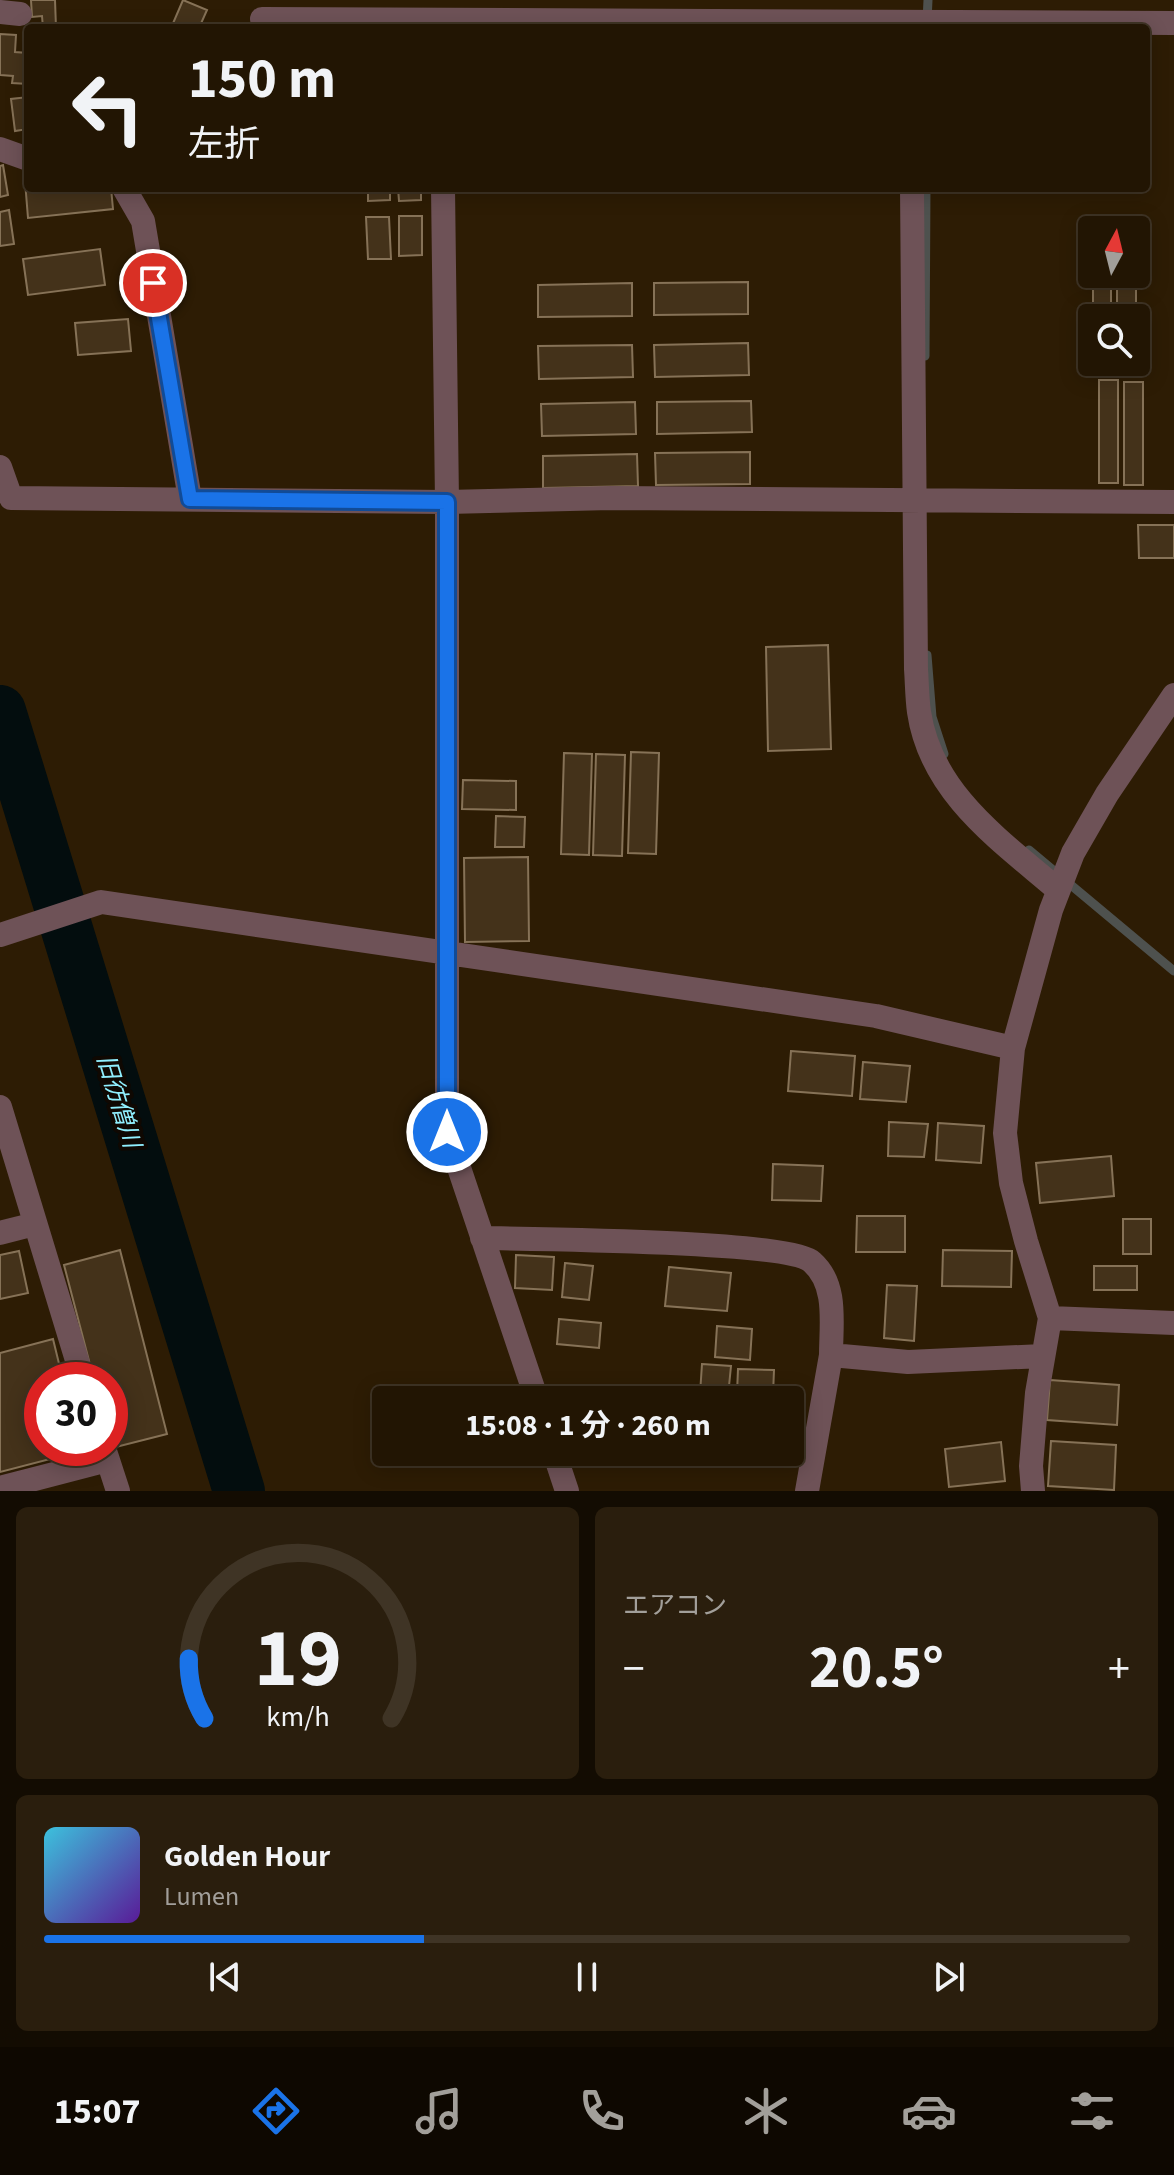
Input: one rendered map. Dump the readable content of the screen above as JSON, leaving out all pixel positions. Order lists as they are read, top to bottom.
{
  "water": ["旧彷僧川"],
  "north": "top",
  "page": {
    "turn": ["150 m", "左折"],
    "limit": "30",
    "trip": "15:08 · 1 分 · 260 m",
    "tile": "エアコン",
    "heat": ["−", "20.5°", "+"],
    "song": ["Golden Hour", "Lumen"],
    "tabs": "15:07",
    "gauge": ["19", "km/h"]
  }
}
